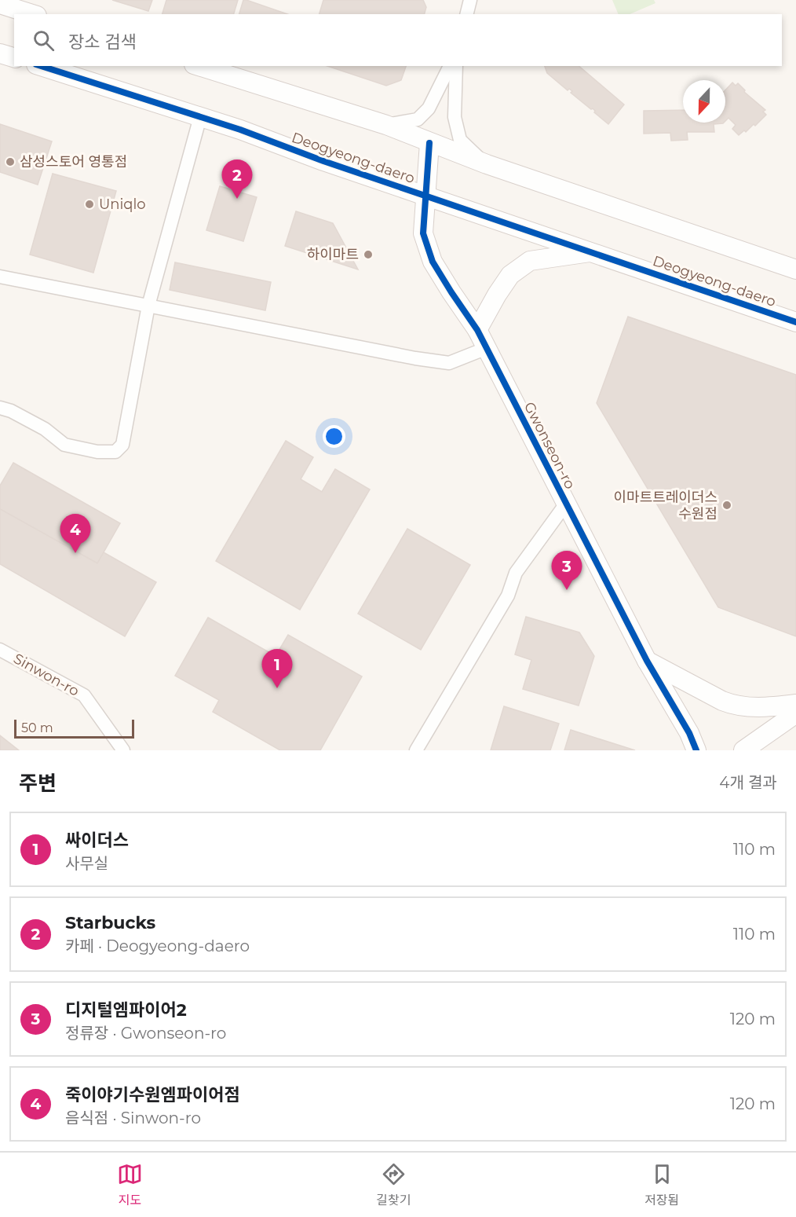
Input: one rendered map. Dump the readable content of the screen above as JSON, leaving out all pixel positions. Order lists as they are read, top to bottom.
{
  "streets": {
    "street": ["Deogyeong-daero", "Gwonseon-ro", "Sinwon-ro"]
  },
  "crossings": [
    ["Deogyeong-daero", "Gwonseon-ro"]
  ],
  "places": [
    "삼성스토어 영통점",
    "Uniqlo",
    "하이마트",
    "이마트트레이더스 수원점"
  ],
  "scale_bar": "50 m",
  "north": "bottom",
  "page": {
    "search": "장소 검색",
    "pins": [
      "2",
      "4",
      "3",
      "1"
    ],
    "scale": "50 m",
    "heading": ["주변", "4개 결과"],
    "list": [
      {
        "mark": "1",
        "name": "싸이더스",
        "note": "사무실",
        "value": "110 m"
      },
      {
        "mark": "2",
        "name": "Starbucks",
        "note": "카페 · Deogyeong-daero",
        "value": "110 m"
      },
      {
        "mark": "3",
        "name": "디지털엠파이어2",
        "note": "정류장 · Gwonseon-ro",
        "value": "120 m"
      },
      {
        "mark": "4",
        "name": "죽이야기수원엠파이어점",
        "note": "음식점 · Sinwon-ro",
        "value": "120 m"
      }
    ],
    "nav": ["지도", "길찾기", "저장됨"]
  }
}
